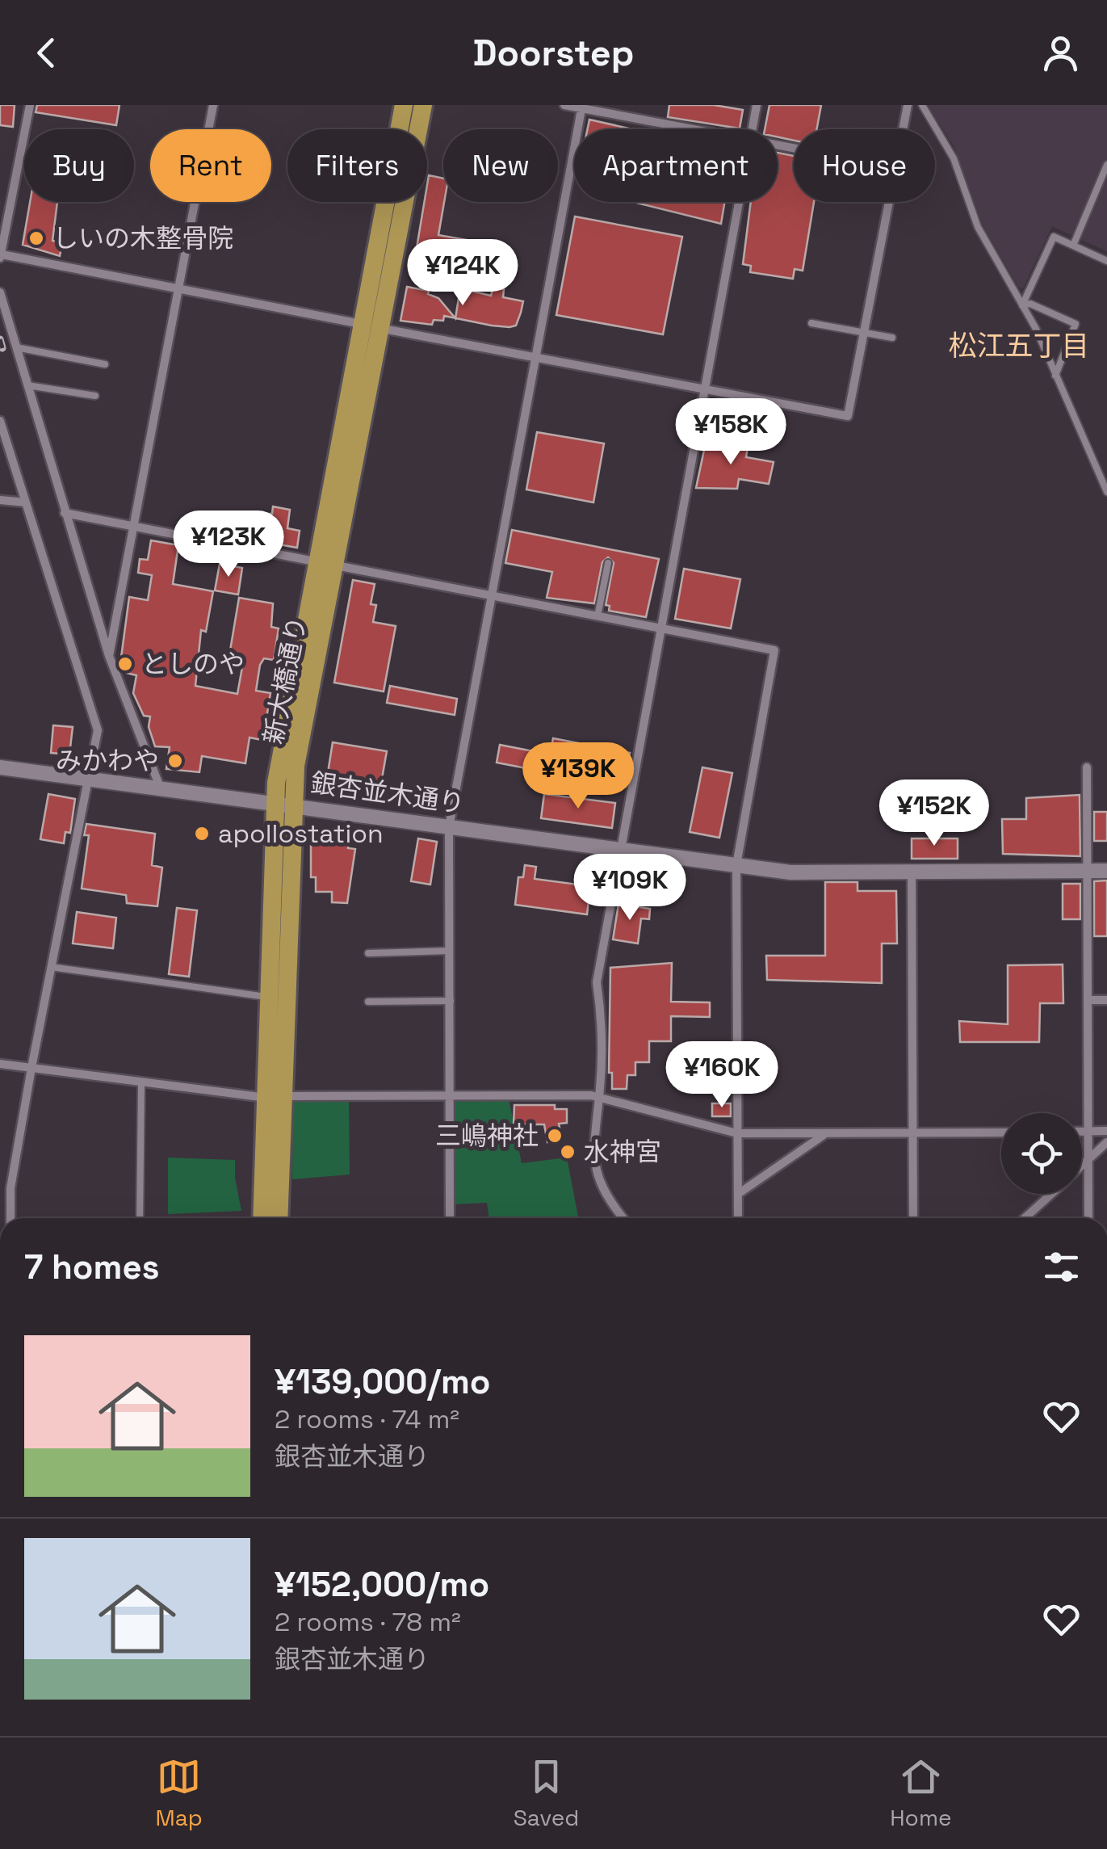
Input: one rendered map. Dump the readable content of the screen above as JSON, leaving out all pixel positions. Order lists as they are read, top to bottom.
{
  "streets": {
    "main road": ["新大橋通り"],
    "street": ["銀杏並木通り"]
  },
  "crossings": [
    ["新大橋通り", "銀杏並木通り"]
  ],
  "districts": ["松江五丁目"],
  "places": [
    "しいの木整骨院",
    "としのや",
    "みかわや",
    "apollostation",
    "三嶋神社",
    "水神宮"
  ],
  "page": {
    "header": "Doorstep",
    "chip": [
      "Buy",
      "Rent",
      "Filters",
      "New",
      "Apartment",
      "House"
    ],
    "price": [
      "¥124K",
      "¥158K",
      "¥123K",
      "¥139K",
      "¥152K",
      "¥109K",
      "¥160K"
    ],
    "heading": "7 homes",
    "list": [
      {
        "name": "¥139,000/mo",
        "note": "2 rooms · 74 m² · 銀杏並木通り"
      },
      {
        "name": "¥152,000/mo",
        "note": "2 rooms · 78 m² · 銀杏並木通り"
      }
    ],
    "tabs": ["Map", "Saved", "Home"]
  }
}
